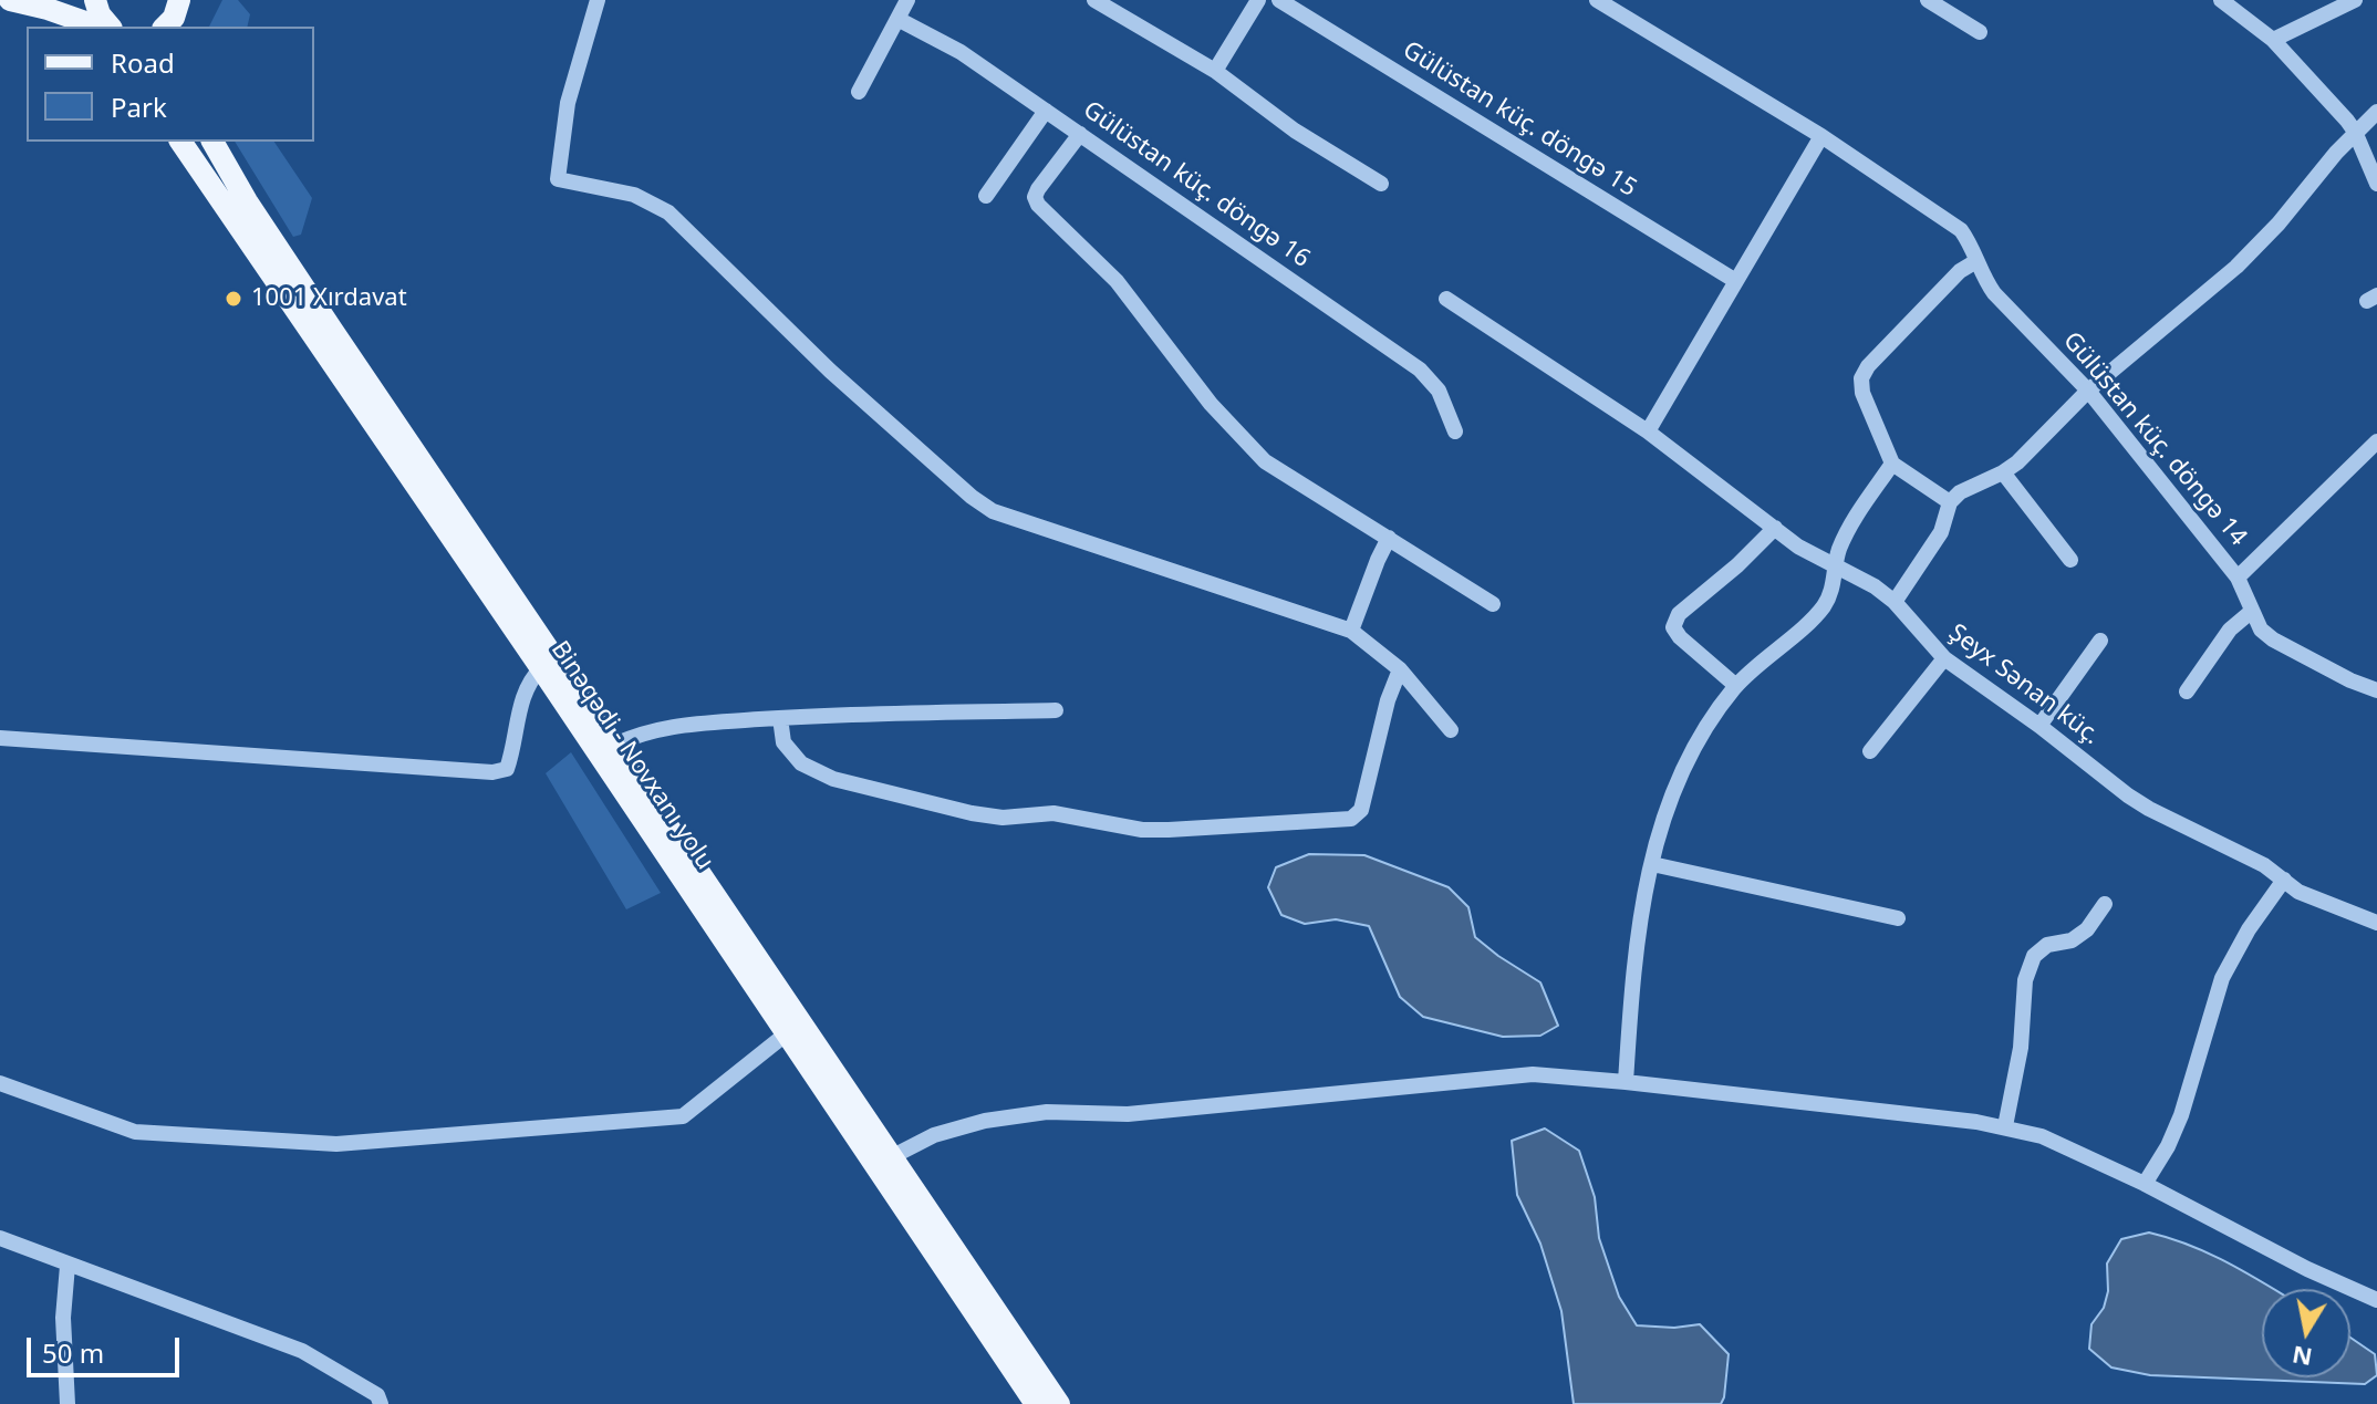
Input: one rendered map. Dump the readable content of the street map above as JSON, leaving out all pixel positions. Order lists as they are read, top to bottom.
{
  "streets": {
    "main road": ["Binəqədi - Novxanı yolu"],
    "street": [
      "Gülüstan küç. döngə 15",
      "Gülüstan küç. döngə 16",
      "Gülüstan küç. döngə 14",
      "Şeyx Sənan küç."
    ]
  },
  "places": ["1001 Xırdavat"],
  "legend": ["Road", "Park"],
  "scale_bar": "50 m",
  "north": "bottom"
}
